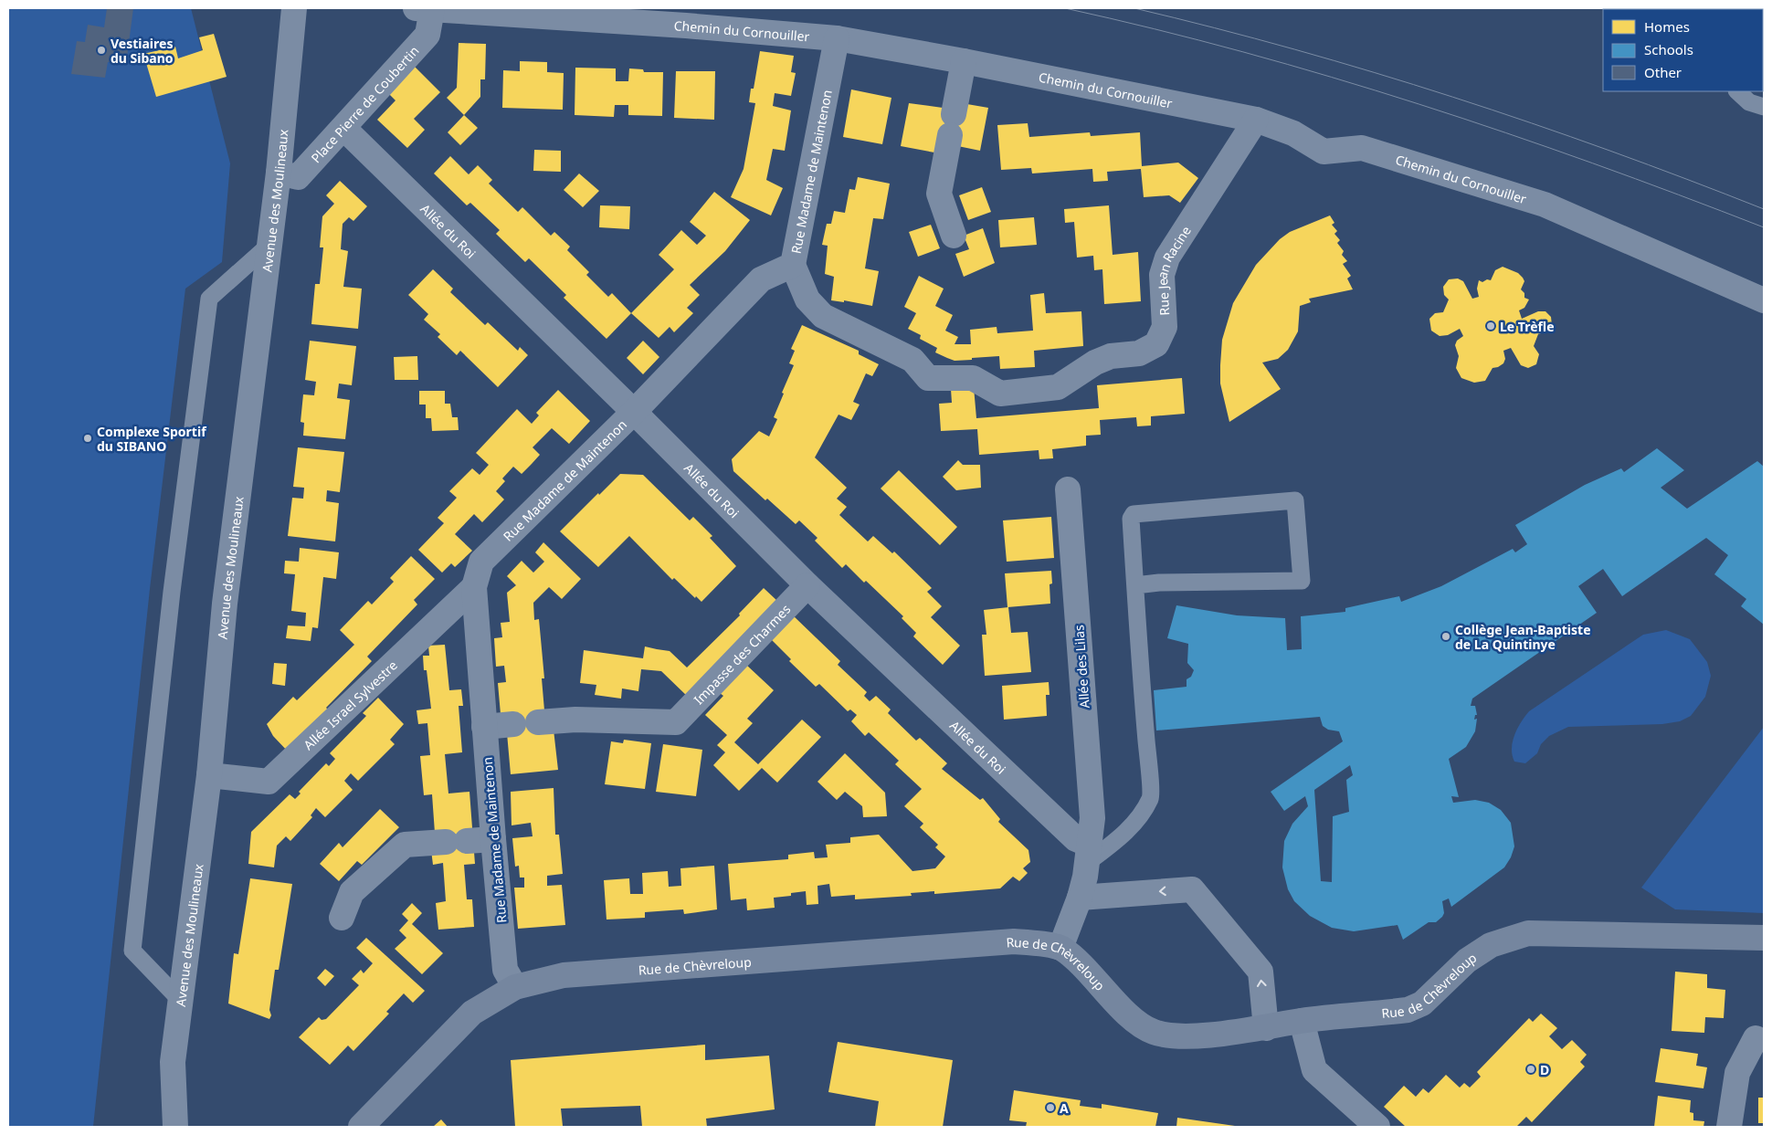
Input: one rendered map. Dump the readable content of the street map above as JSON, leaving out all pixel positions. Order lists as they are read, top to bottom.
{
  "streets": {
    "street": [
      "Chemin du Cornouiller",
      "Place Pierre de Coubertin",
      "Rue Madame de Maintenon",
      "Avenue des Moulineaux",
      "Allée du Roi",
      "Rue Jean Racine",
      "Impasse des Charmes",
      "Allée des Lilas",
      "Allée Israel Sylvestre",
      "Rue de Chèvreloup"
    ]
  },
  "crossings": [
    ["Chemin du Cornouiller", "Place Pierre de Coubertin"],
    ["Chemin du Cornouiller", "Rue Madame de Maintenon"],
    ["Chemin du Cornouiller", "Rue Jean Racine"],
    ["Place Pierre de Coubertin", "Avenue des Moulineaux"],
    ["Place Pierre de Coubertin", "Allée du Roi"],
    ["Rue Madame de Maintenon", "Allée du Roi"],
    ["Rue Madame de Maintenon", "Rue Jean Racine"],
    ["Rue Madame de Maintenon", "Impasse des Charmes"],
    ["Rue Madame de Maintenon", "Allée Israel Sylvestre"],
    ["Rue Madame de Maintenon", "Rue de Chèvreloup"],
    ["Avenue des Moulineaux", "Allée Israel Sylvestre"],
    ["Allée du Roi", "Impasse des Charmes"],
    ["Allée du Roi", "Allée des Lilas"],
    ["Allée des Lilas", "Rue de Chèvreloup"]
  ],
  "places": [
    "Vestiaires du Sibano",
    "Le Trèfle",
    "Complexe Sportif du SIBANO",
    "Collège Jean-Baptiste de La Quintinye",
    "D",
    "A"
  ],
  "legend": ["Homes", "Schools", "Other"]
}
